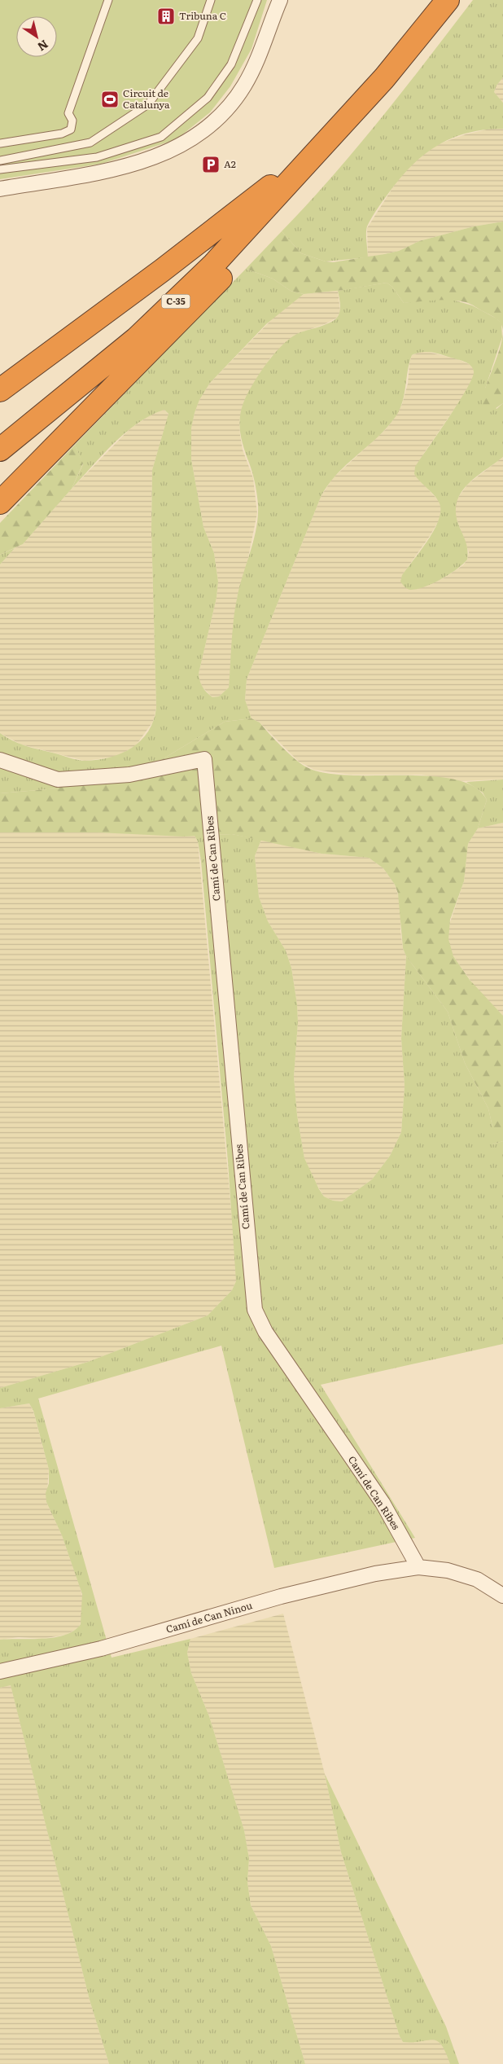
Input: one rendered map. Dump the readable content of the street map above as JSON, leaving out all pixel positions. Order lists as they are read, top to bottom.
{
  "streets": {
    "highway": ["C-35"],
    "street": ["Camí de Can Ribes", "Camí de Can Ninou"]
  },
  "crossings": [
    ["Camí de Can Ribes", "Camí de Can Ninou"]
  ],
  "places": {
    "building": ["Tribuna C"],
    "sports": ["Circuit de Catalunya"],
    "parking": ["A2"]
  },
  "north": "bottom right"
}
